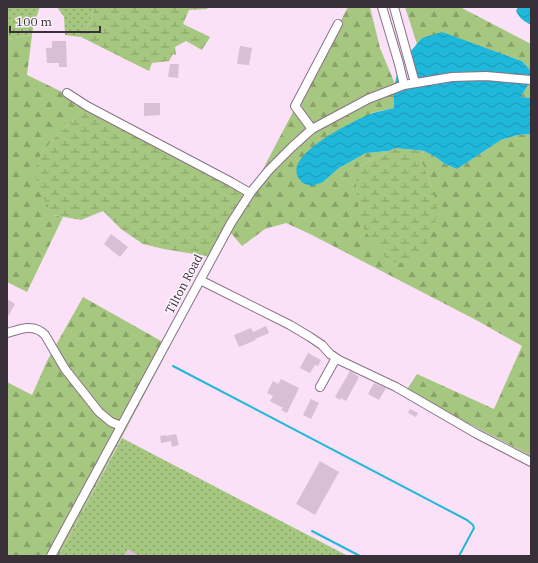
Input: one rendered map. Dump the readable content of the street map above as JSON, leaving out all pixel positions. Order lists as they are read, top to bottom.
{
  "streets": {
    "street": ["Tilton Road"]
  },
  "scale_bar": "100 m"
}
